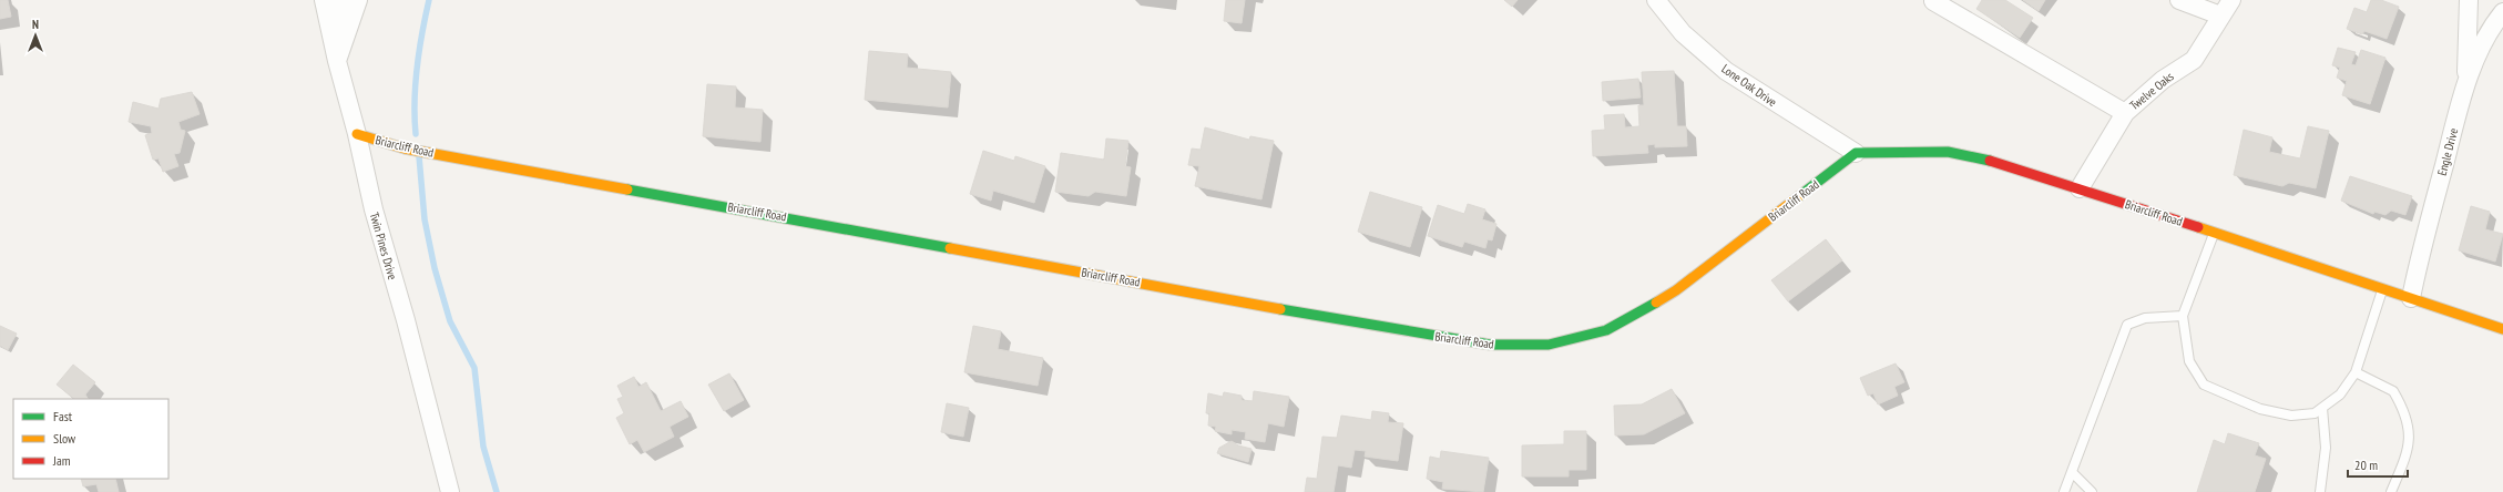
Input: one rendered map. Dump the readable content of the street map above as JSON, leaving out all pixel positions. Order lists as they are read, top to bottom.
{
  "streets": {
    "street": [
      "Lone Oak Drive",
      "Twelve Oaks",
      "Briarcliff Road",
      "Engle Drive",
      "Twin Pines Drive"
    ]
  },
  "crossings": [
    ["Lone Oak Drive", "Briarcliff Road"],
    ["Twelve Oaks", "Briarcliff Road"],
    ["Briarcliff Road", "Engle Drive"],
    ["Briarcliff Road", "Twin Pines Drive"]
  ],
  "legend": ["Fast", "Slow", "Jam"],
  "scale_bar": "20 m",
  "north": "top"
}
